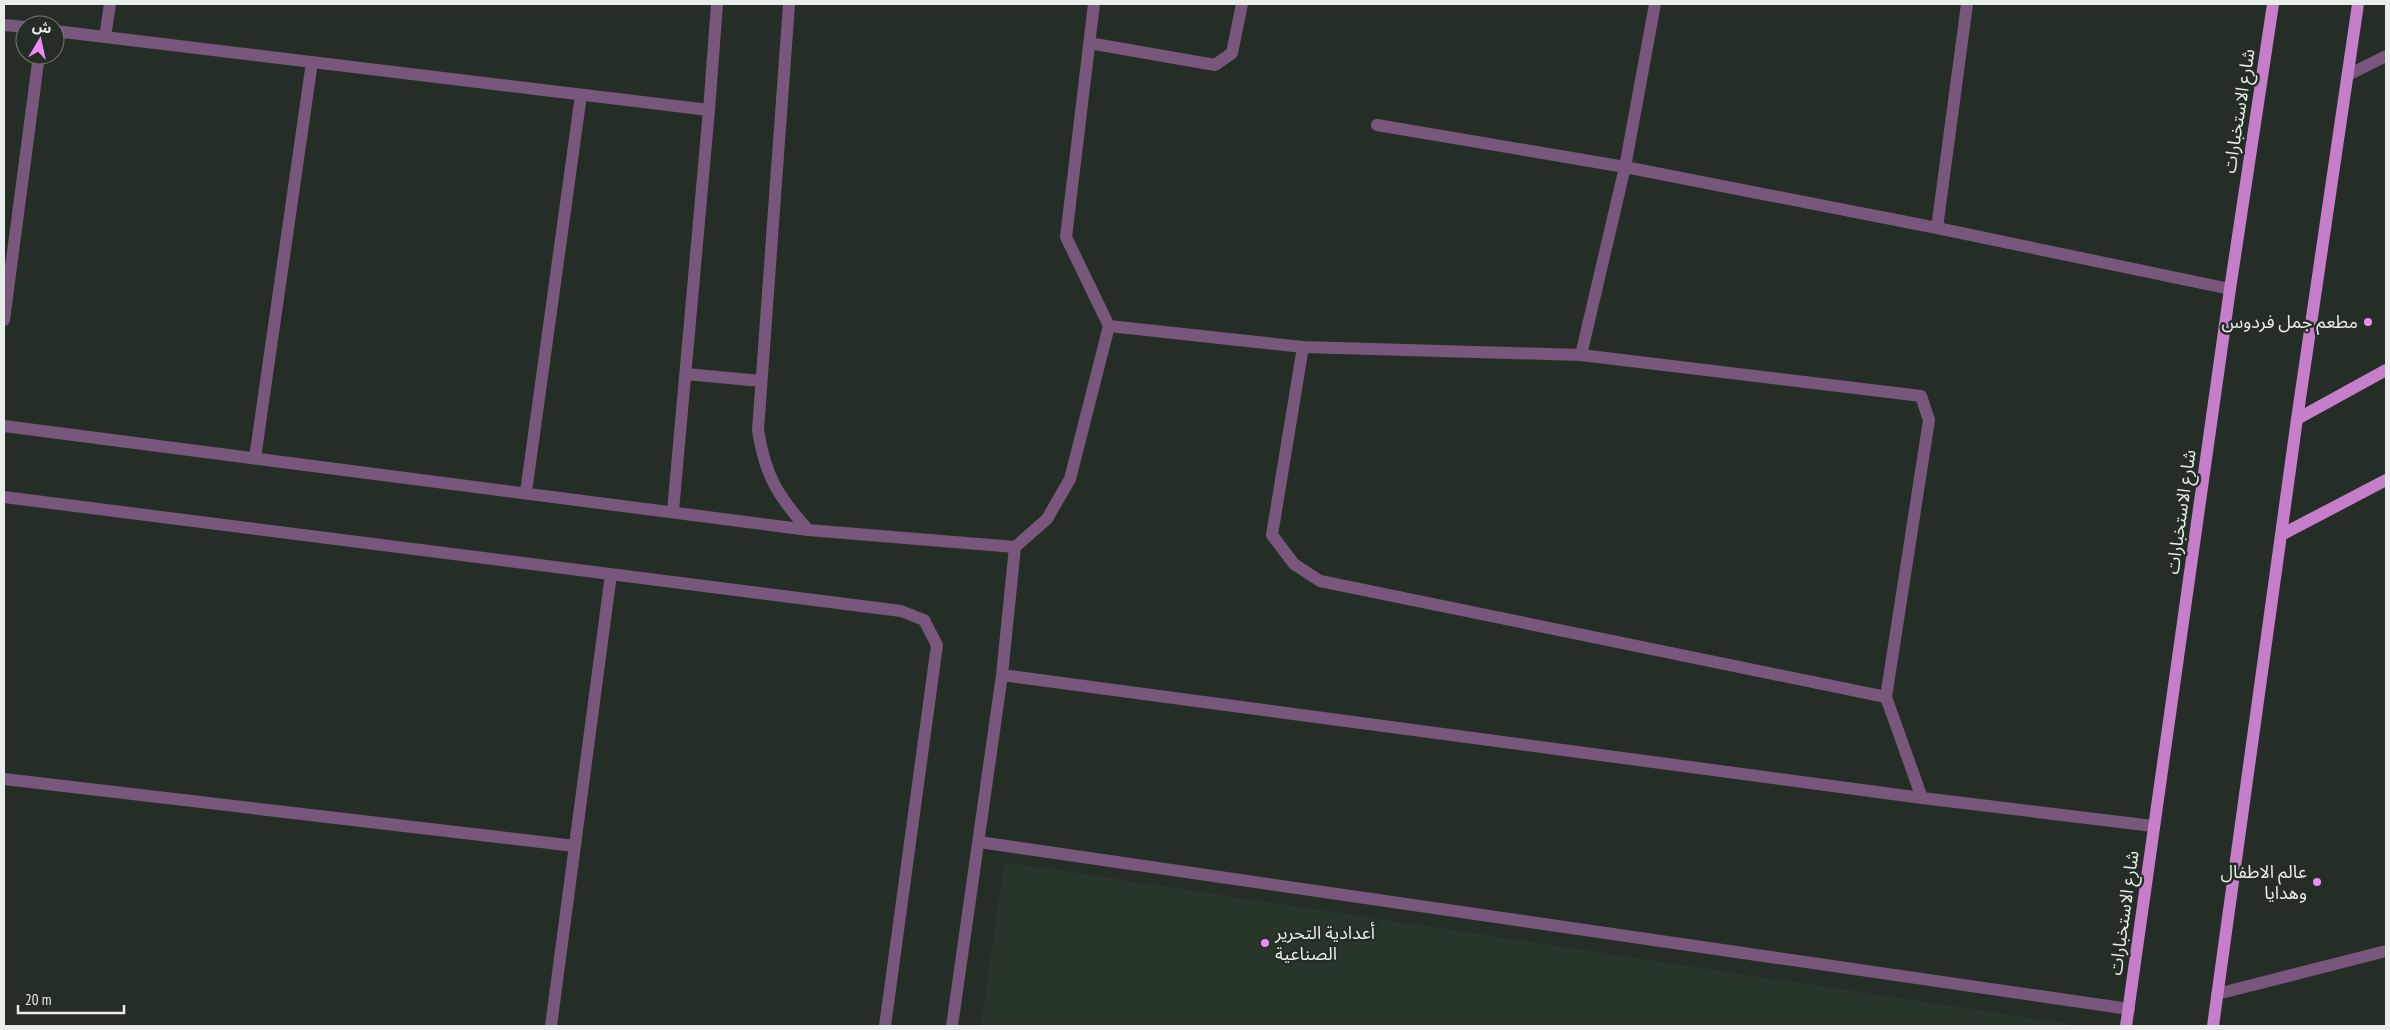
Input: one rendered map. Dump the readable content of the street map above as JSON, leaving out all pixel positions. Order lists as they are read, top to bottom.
{
  "streets": {
    "main road": ["شارع الاستخبارات"]
  },
  "places": ["مطعم جمل فردوس", "عالم الاطفال وهدايا", "أعدادية التحرير الصناعية"],
  "scale_bar": "20 m",
  "north": "top"
}
